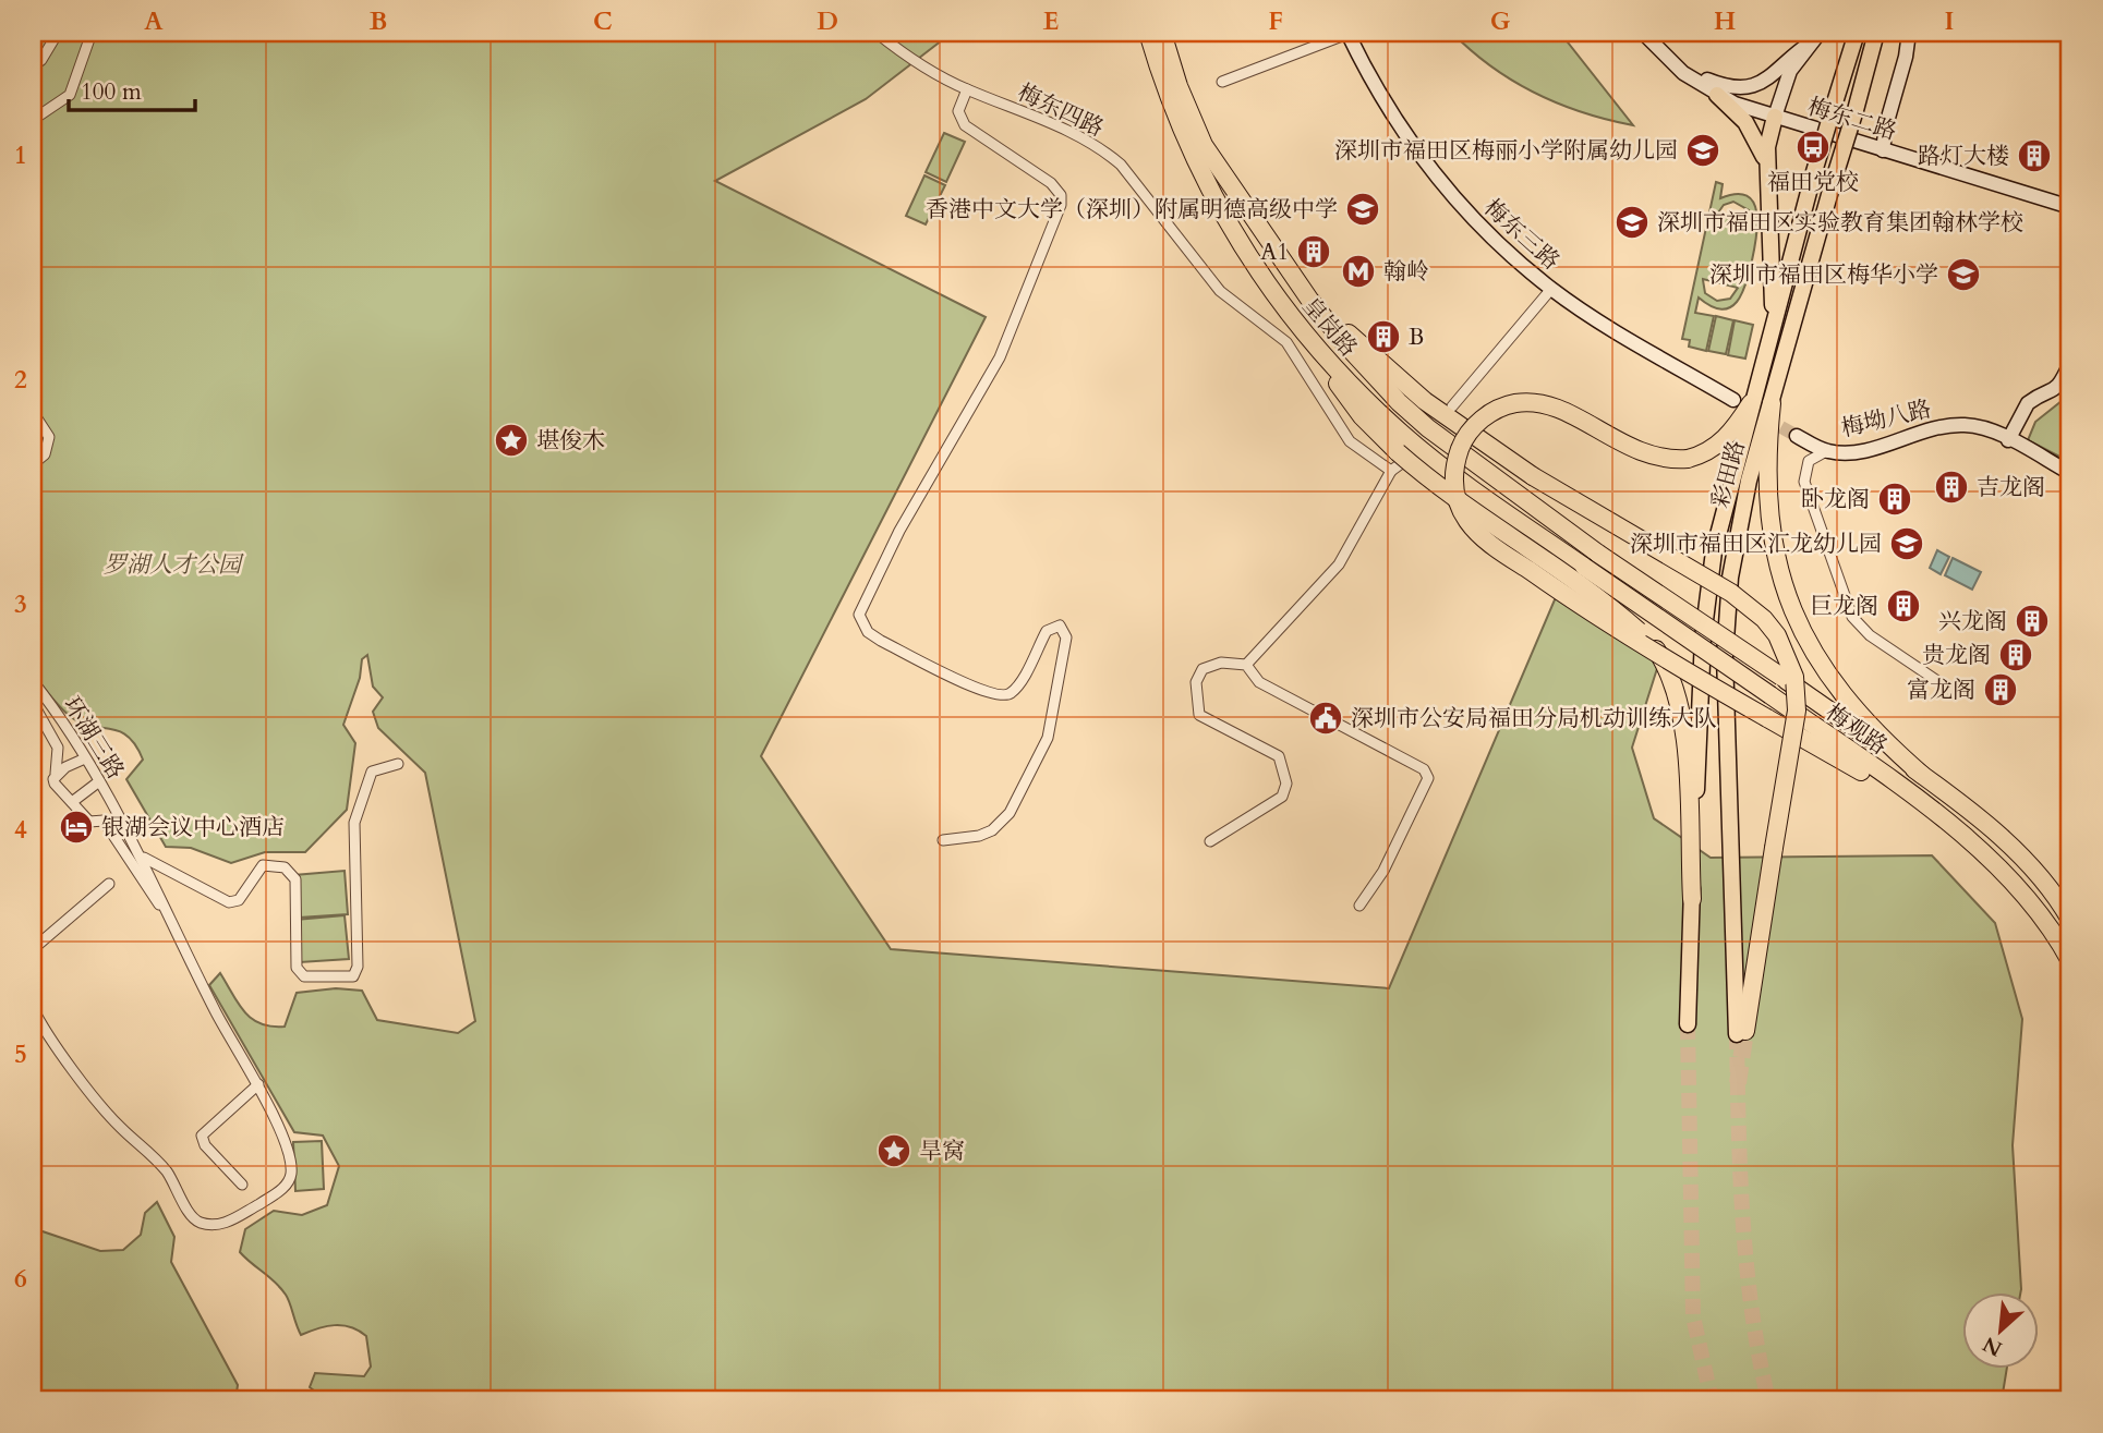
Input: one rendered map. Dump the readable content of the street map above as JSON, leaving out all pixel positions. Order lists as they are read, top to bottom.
{
  "streets": {
    "highway": ["皇岗路", "梅观路"],
    "main road": ["彩田路"],
    "street": [
      "梅东四路",
      "梅东二路",
      "梅东三路",
      "梅坳八路",
      "环湖三路"
    ]
  },
  "crossings": [
    ["梅东三路", "彩田路"],
    ["皇岗路", "梅观路"]
  ],
  "parks": ["罗湖人才公园"],
  "places": {
    "bus stop": ["福田党校"],
    "school or university": [
      "深圳市福田区梅丽小学附属幼儿园",
      "香港中文大学（深圳）附属明德高级中学",
      "深圳市福田区实验教育集团翰林学校",
      "深圳市福田区梅华小学",
      "深圳市福田区汇龙幼儿园"
    ],
    "building": [
      "路灯大楼",
      "A1",
      "B",
      "吉龙阁",
      "卧龙阁",
      "巨龙阁",
      "兴龙阁",
      "贵龙阁",
      "富龙阁"
    ],
    "metro station": ["翰岭"],
    "place": ["堪俊木", "旱窝"],
    "public building": ["深圳市公安局福田分局机动训练大队"],
    "hotel": ["银湖会议中心酒店"]
  },
  "scale_bar": "100 m",
  "north": "bottom left",
  "grid": {
    "columns": [
      "A",
      "B",
      "C",
      "D",
      "E",
      "F",
      "G",
      "H",
      "I"
    ],
    "rows": [
      "1",
      "2",
      "3",
      "4",
      "5",
      "6"
    ]
  }
}
